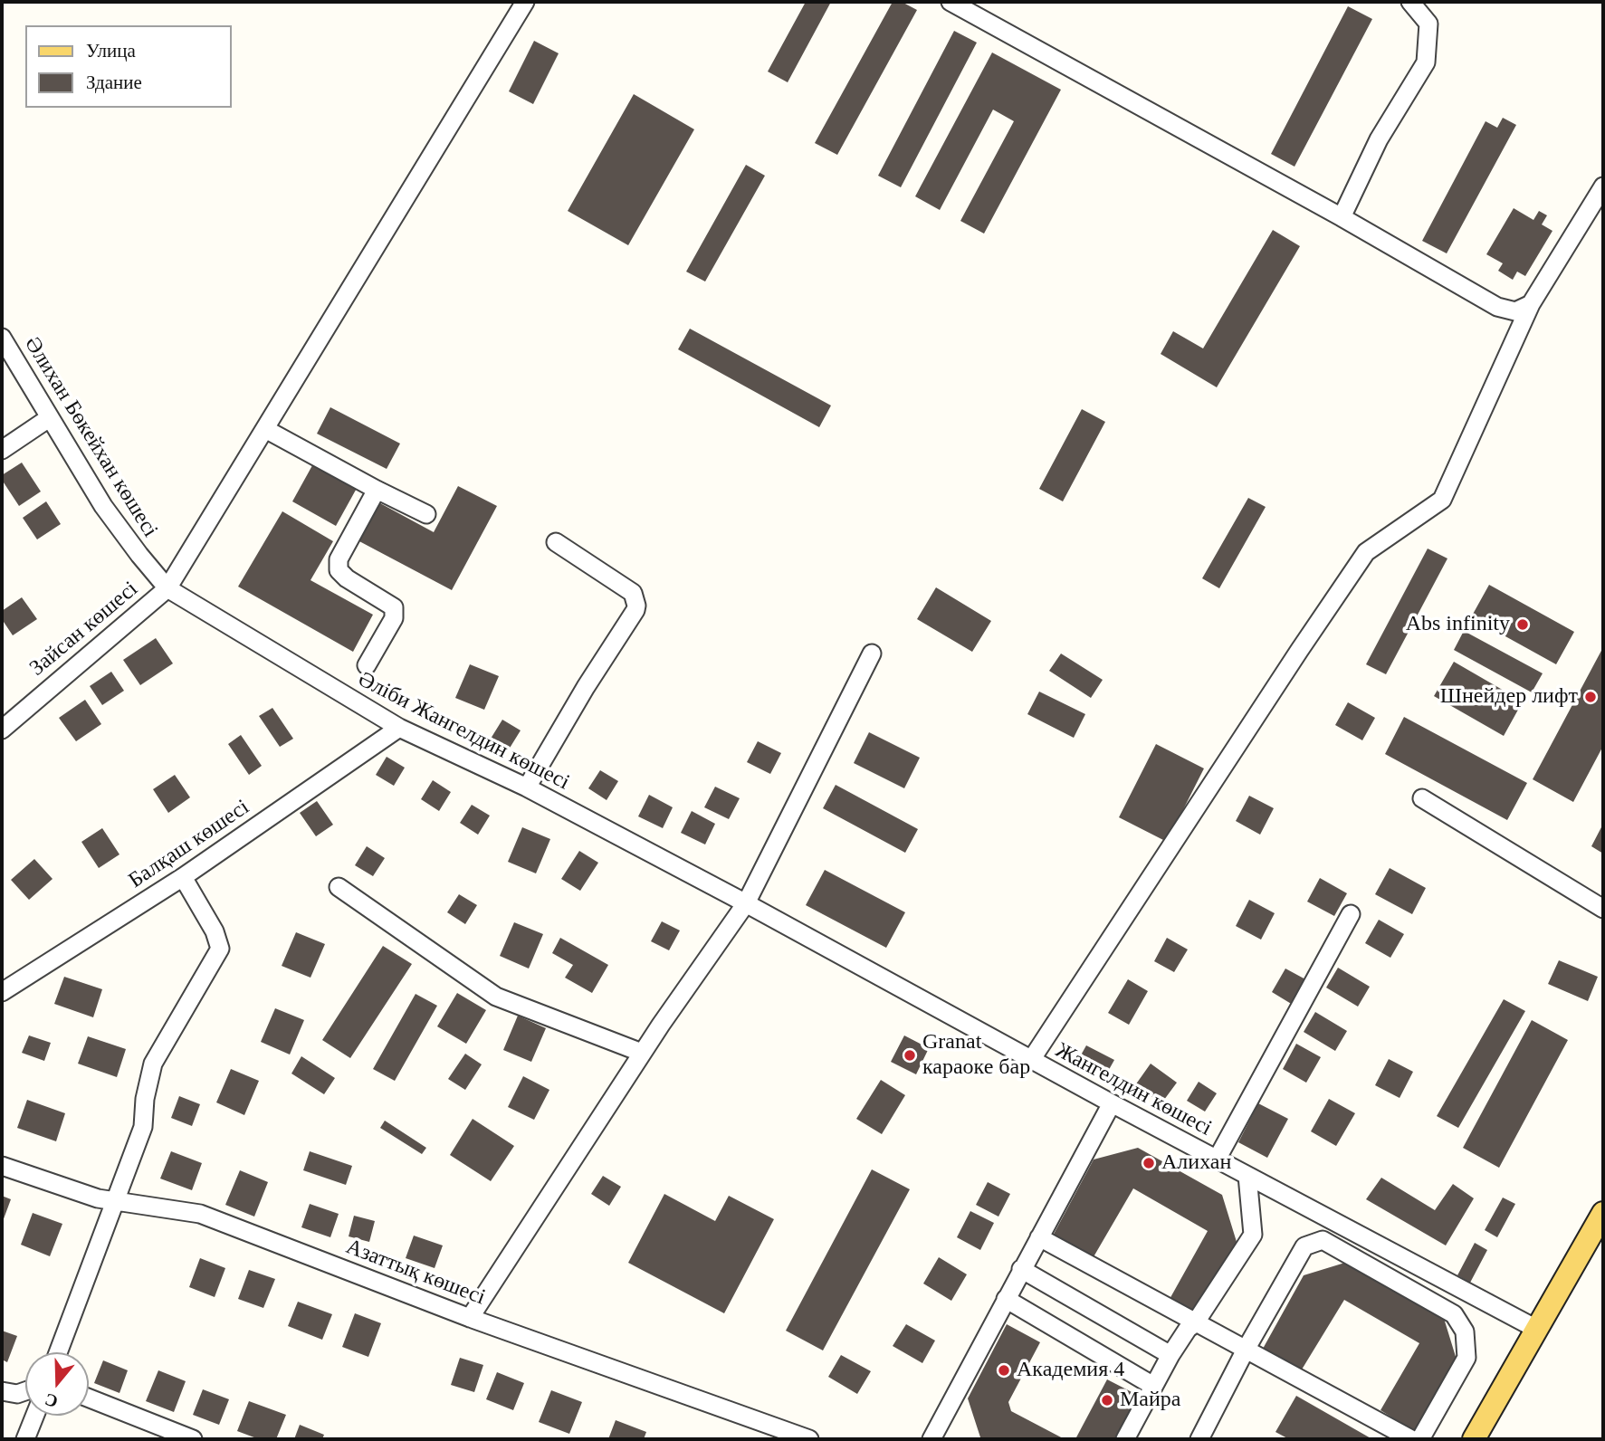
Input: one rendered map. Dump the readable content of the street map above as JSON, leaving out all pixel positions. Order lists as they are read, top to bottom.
{
  "streets": {
    "street": [
      "Әлихан Бөкейхан көшесі",
      "Зайсан көшесі",
      "Әліби Жангелдин көшесі",
      "Балқаш көшесі",
      "Жангелдин көшесі",
      "Азаттық көшесі"
    ]
  },
  "crossings": [
    ["Әлихан Бөкейхан көшесі", "Зайсан көшесі"],
    ["Әлихан Бөкейхан көшесі", "Әліби Жангелдин көшесі"],
    ["Зайсан көшесі", "Әліби Жангелдин көшесі"],
    ["Әліби Жангелдин көшесі", "Балқаш көшесі"],
    ["Әліби Жангелдин көшесі", "Жангелдин көшесі"]
  ],
  "places": [
    "Abs infinity",
    "Шнейдер лифт",
    "Granat караоке бар",
    "Алихан",
    "Академия 4",
    "Майра"
  ],
  "legend": ["Улица", "Здание"],
  "north": "bottom"
}
